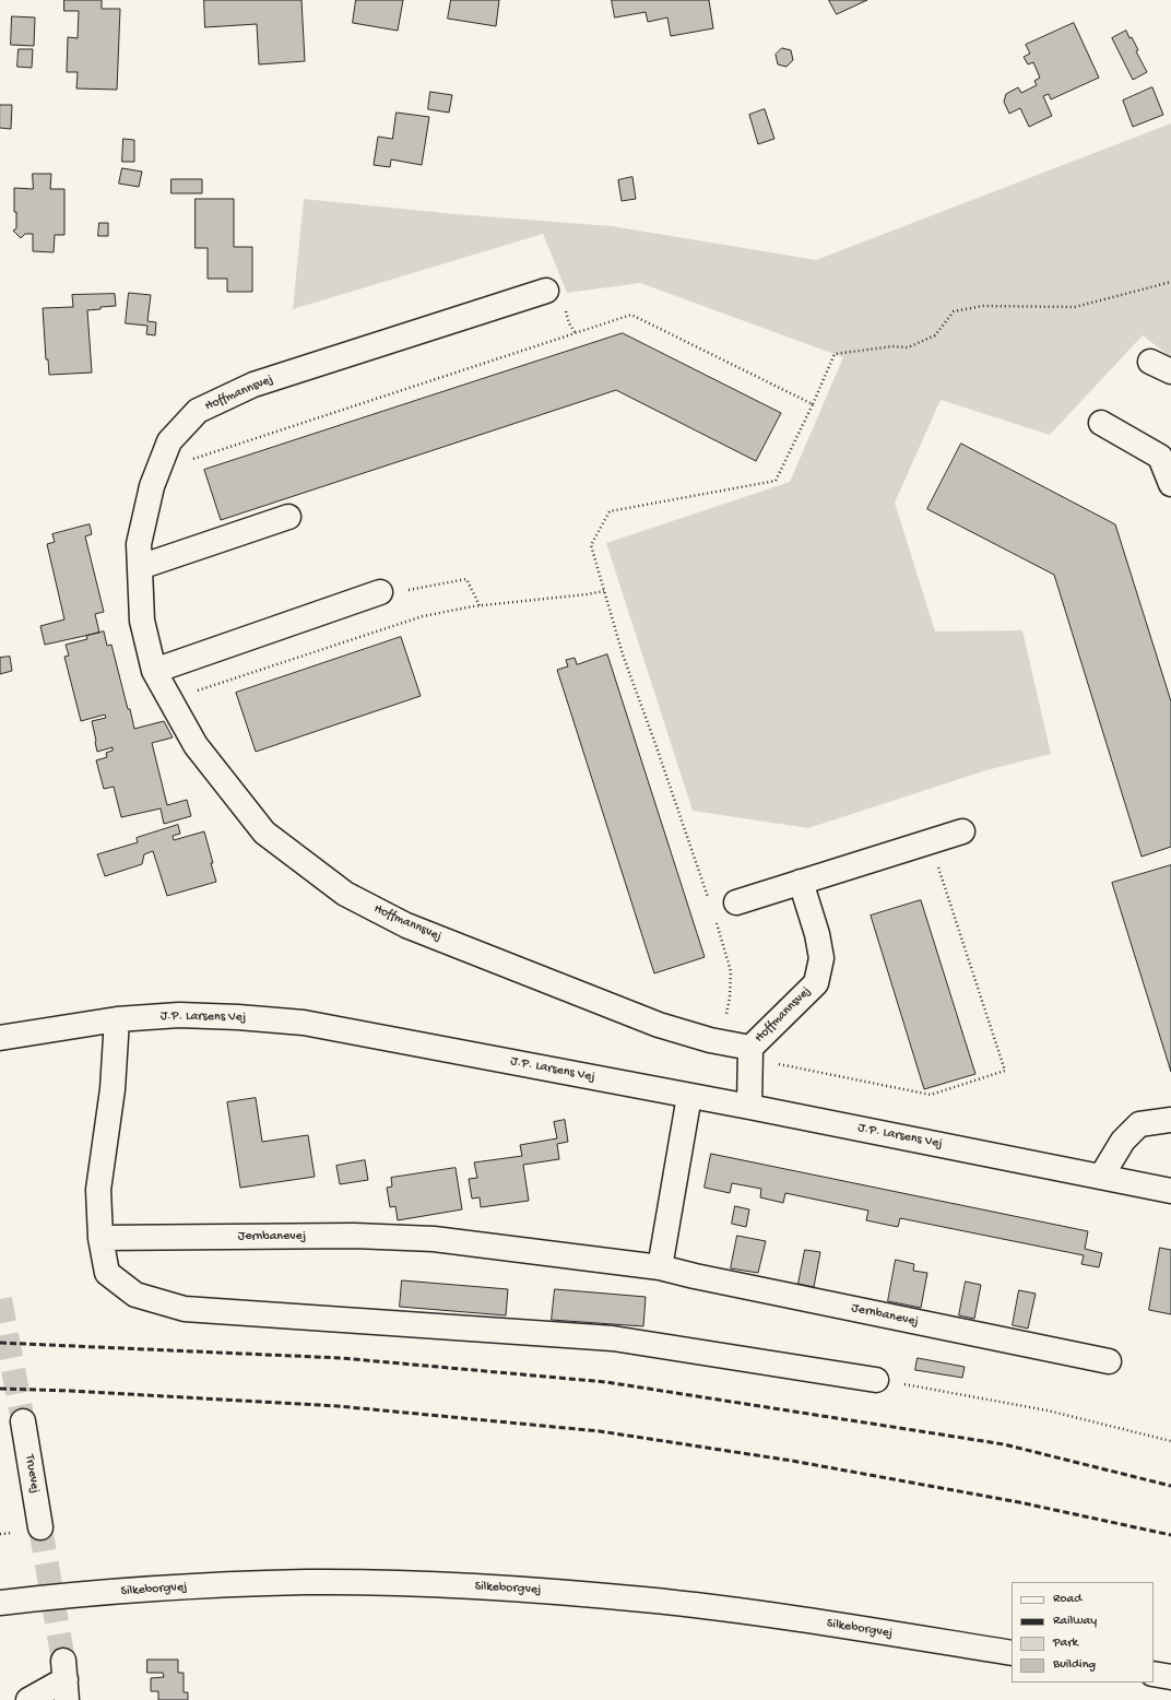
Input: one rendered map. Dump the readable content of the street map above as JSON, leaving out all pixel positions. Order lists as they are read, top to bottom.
{
  "streets": {
    "street": [
      "Hoffmannsvej",
      "J.P. Larsens Vej",
      "Jernbanevej",
      "Truevej",
      "Silkeborgvej"
    ]
  },
  "crossings": [
    ["Hoffmannsvej", "J.P. Larsens Vej"]
  ],
  "legend": [
    "Road",
    "Railway",
    "Park",
    "Building"
  ]
}
